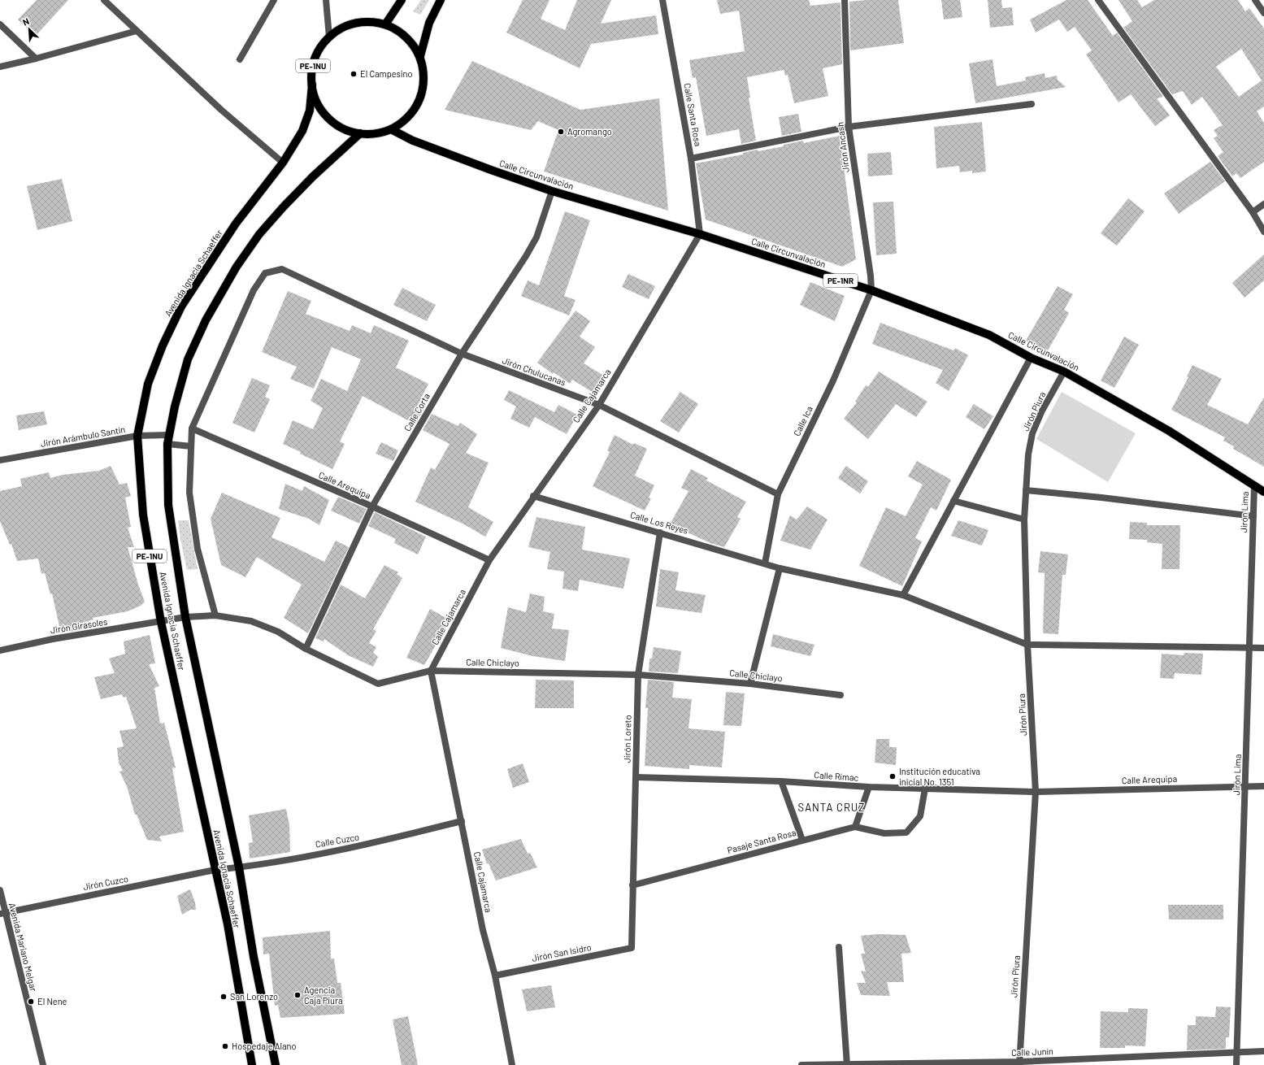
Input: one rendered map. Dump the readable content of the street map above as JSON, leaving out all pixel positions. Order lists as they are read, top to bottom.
{
  "streets": {
    "main road": [
      "PE-1NU",
      "Calle Circunvalación",
      "Avenida Ignacia Schaeffer",
      "PE-1NR"
    ],
    "street": [
      "Calle Santa Rosa",
      "Jirón Ancash",
      "Jirón Chulucanas",
      "Calle Cajamarca",
      "Jirón Piura",
      "Calle Corta",
      "Calle Ica",
      "Jirón Arámbulo Santín",
      "Calle Arequipa",
      "Jirón Lima",
      "Calle Los Reyes",
      "Jirón Girasoles",
      "Calle Chiclayo",
      "Jirón Loreto",
      "Calle Rímac",
      "Calle Cuzco",
      "Pasaje Santa Rosa",
      "Jirón Cuzco",
      "Avenida Mariano Melgar",
      "Jirón San Isidro",
      "Calle Junín"
    ]
  },
  "crossings": [
    ["PE-1NU", "Calle Circunvalación"],
    ["PE-1NU", "Avenida Ignacia Schaeffer"],
    ["Calle Santa Rosa", "Calle Circunvalación"],
    ["Calle Santa Rosa", "Calle Cajamarca"],
    ["Jirón Ancash", "Calle Circunvalación"],
    ["Jirón Ancash", "Calle Ica"],
    ["Calle Circunvalación", "Avenida Ignacia Schaeffer"],
    ["Calle Circunvalación", "Calle Cajamarca"],
    ["Calle Circunvalación", "Jirón Piura"],
    ["Calle Circunvalación", "Calle Corta"],
    ["Calle Circunvalación", "Calle Ica"],
    ["Calle Circunvalación", "Jirón Lima"],
    ["Avenida Ignacia Schaeffer", "Jirón Arámbulo Santín"],
    ["Avenida Ignacia Schaeffer", "Jirón Girasoles"],
    ["Avenida Ignacia Schaeffer", "Calle Chiclayo"],
    ["Avenida Ignacia Schaeffer", "Calle Cuzco"],
    ["Avenida Ignacia Schaeffer", "Jirón Cuzco"],
    ["Jirón Chulucanas", "Calle Cajamarca"],
    ["Jirón Chulucanas", "Calle Corta"],
    ["Jirón Chulucanas", "Calle Ica"],
    ["Jirón Chulucanas", "Calle Arequipa"],
    ["Calle Cajamarca", "Calle Arequipa"],
    ["Calle Cajamarca", "Calle Los Reyes"],
    ["Calle Cajamarca", "Calle Chiclayo"],
    ["Calle Cajamarca", "Calle Cuzco"],
    ["Calle Cajamarca", "Jirón San Isidro"],
    ["Jirón Piura", "Calle Arequipa"],
    ["Jirón Piura", "Calle Los Reyes"],
    ["Jirón Piura", "Calle Rímac"],
    ["Jirón Piura", "Calle Junín"],
    ["Calle Corta", "Calle Arequipa"],
    ["Calle Corta", "Calle Chiclayo"],
    ["Calle Ica", "Calle Los Reyes"],
    ["Calle Arequipa", "Jirón Lima"],
    ["Calle Arequipa", "Calle Rímac"],
    ["Jirón Lima", "Calle Junín"],
    ["Calle Los Reyes", "Jirón Loreto"],
    ["Jirón Girasoles", "Calle Chiclayo"],
    ["Calle Chiclayo", "Jirón Loreto"],
    ["Jirón Loreto", "Calle Rímac"],
    ["Jirón Loreto", "Pasaje Santa Rosa"],
    ["Jirón Loreto", "Jirón San Isidro"],
    ["Calle Cuzco", "Jirón Cuzco"],
    ["Jirón Cuzco", "Avenida Mariano Melgar"]
  ],
  "districts": ["SANTA CRUZ"],
  "places": [
    "El Campesino",
    "Agromango",
    "Institución educativa inicial No. 1351",
    "Agencia Caja Piura",
    "San Lorenzo",
    "El Nene",
    "Hospedaje Alano"
  ],
  "north": "top left"
}
